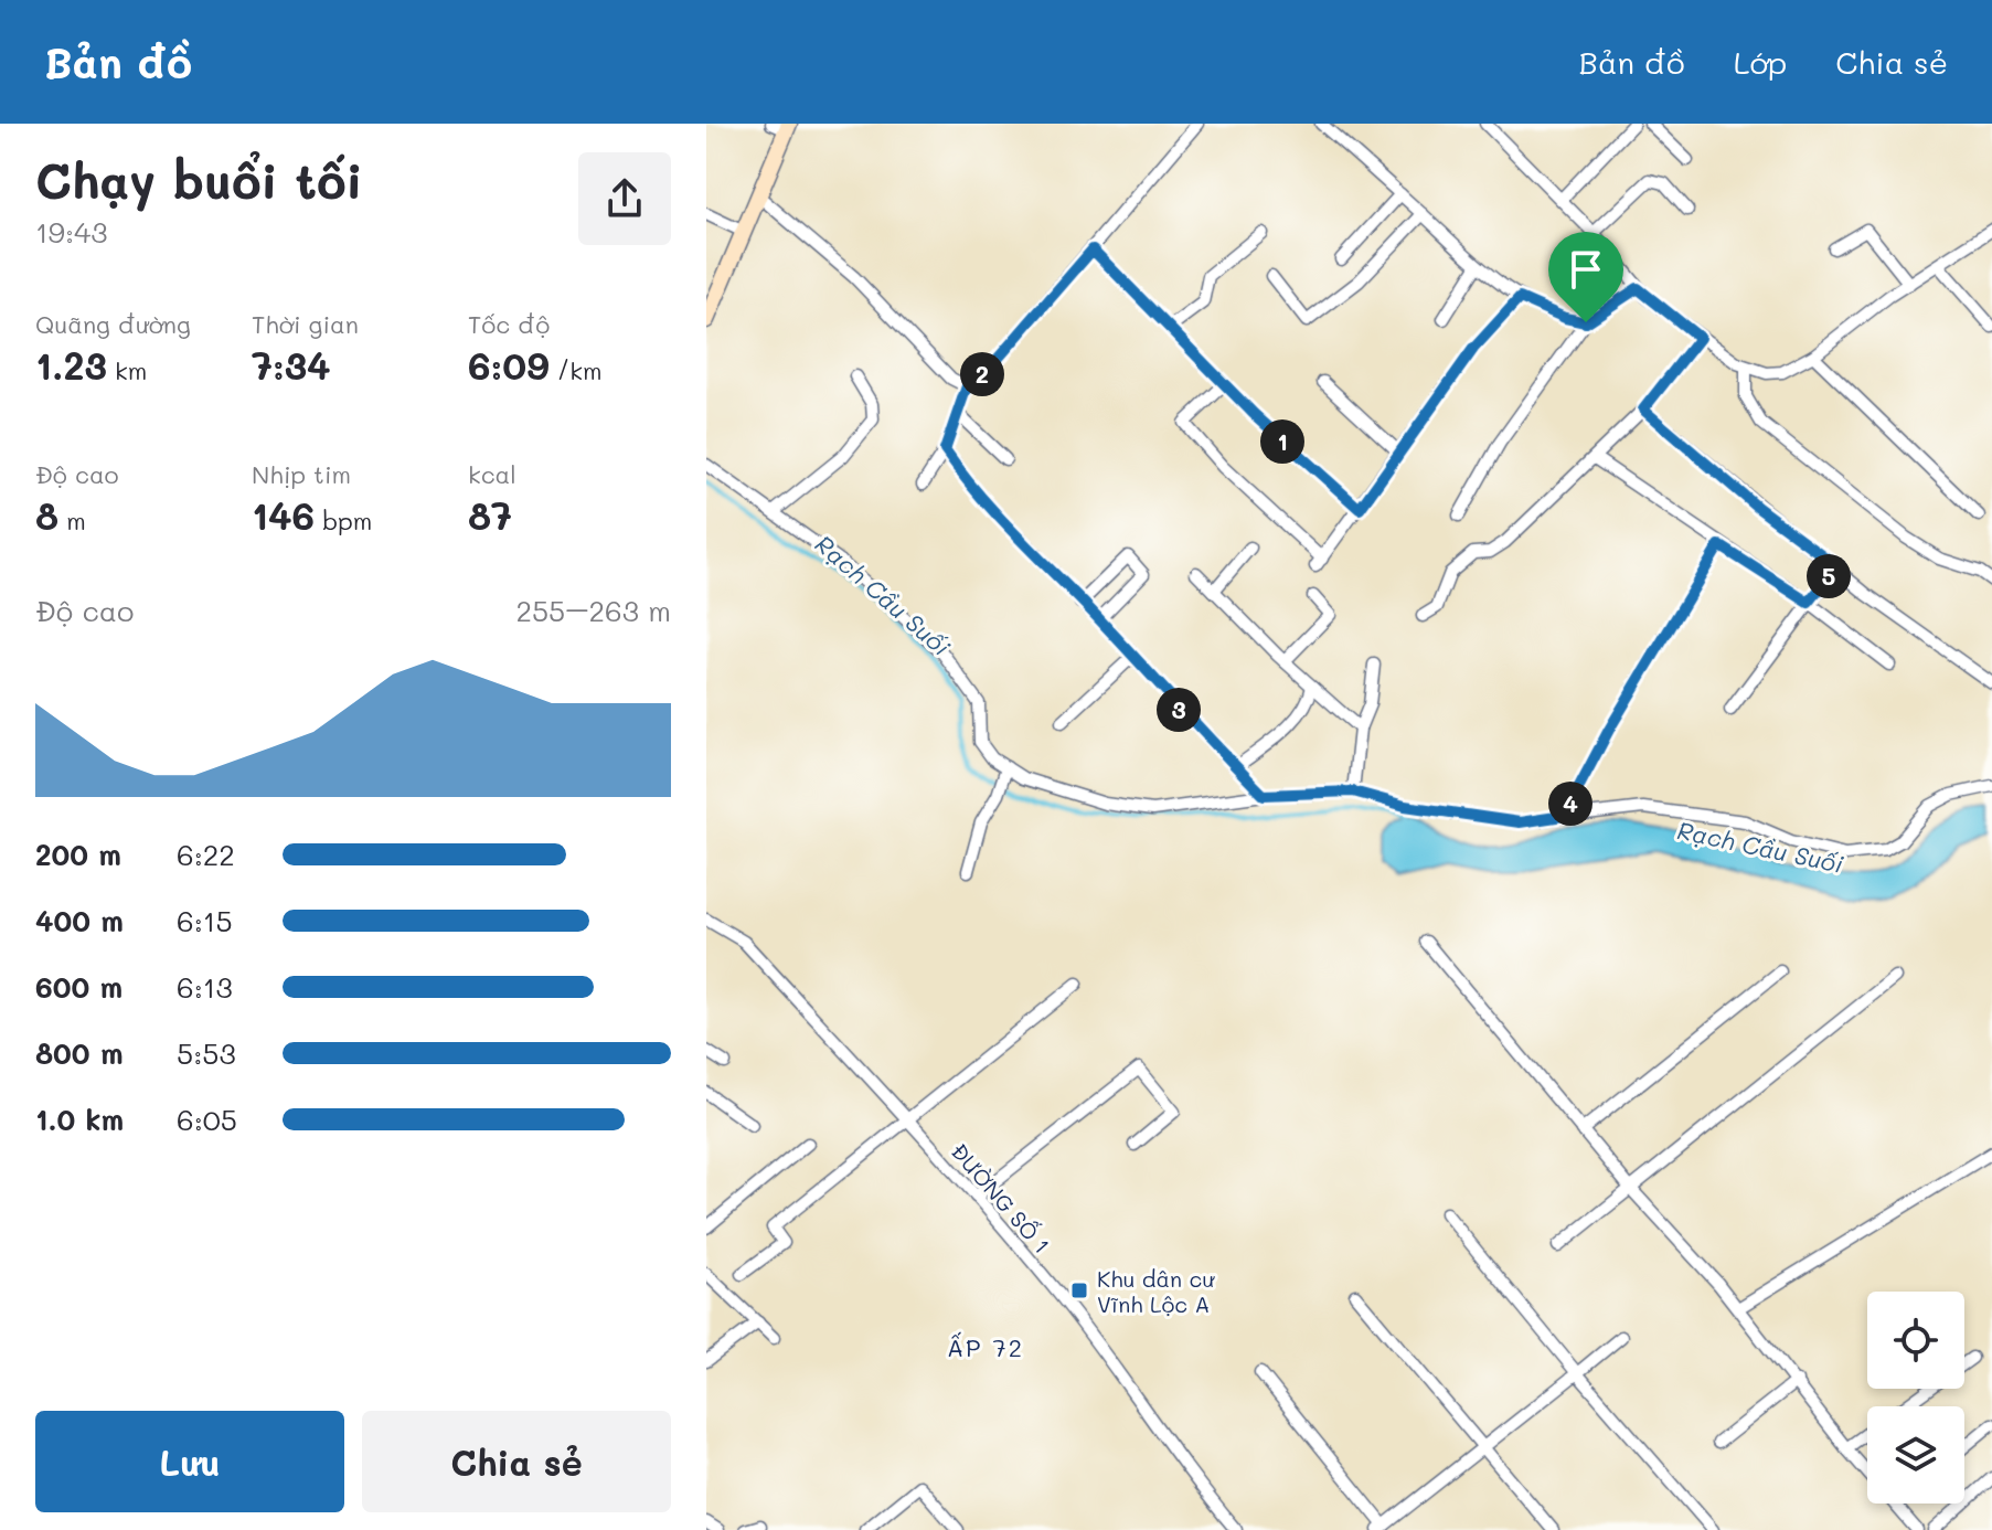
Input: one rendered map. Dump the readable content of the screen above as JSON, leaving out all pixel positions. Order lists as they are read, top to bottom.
{
  "streets": {
    "street": ["ĐƯỜNG SỐ 1"]
  },
  "districts": ["ẤP 72"],
  "water": ["Rạch Cầu Suối"],
  "places": {
    "transit": ["Khu dân cư Vĩnh Lộc A"]
  },
  "page": {
    "header": "Bản đồ",
    "nav": ["Bản đồ", "Lớp", "Chia sẻ"],
    "heading": ["Chạy buổi tối", "19:43"],
    "stats": [
      ["Quãng đường", "1.23 km"],
      ["Thời gian", "7:34"],
      ["Tốc độ", "6:09 /km"],
      ["Độ cao", "8 m"],
      ["Nhịp tim", "146 bpm"],
      ["kcal", "87"]
    ],
    "pins": [
      "2",
      "1",
      "5",
      "3",
      "4"
    ],
    "chart": ["Độ cao", "255–263 m"],
    "list": [
      {
        "name": "200 m",
        "note": "6:22"
      },
      {
        "name": "400 m",
        "note": "6:15"
      },
      {
        "name": "600 m",
        "note": "6:13"
      },
      {
        "name": "800 m",
        "note": "5:53"
      },
      {
        "name": "1.0 km",
        "note": "6:05"
      }
    ],
    "buttons": ["Lưu", "Chia sẻ"]
  }
}
